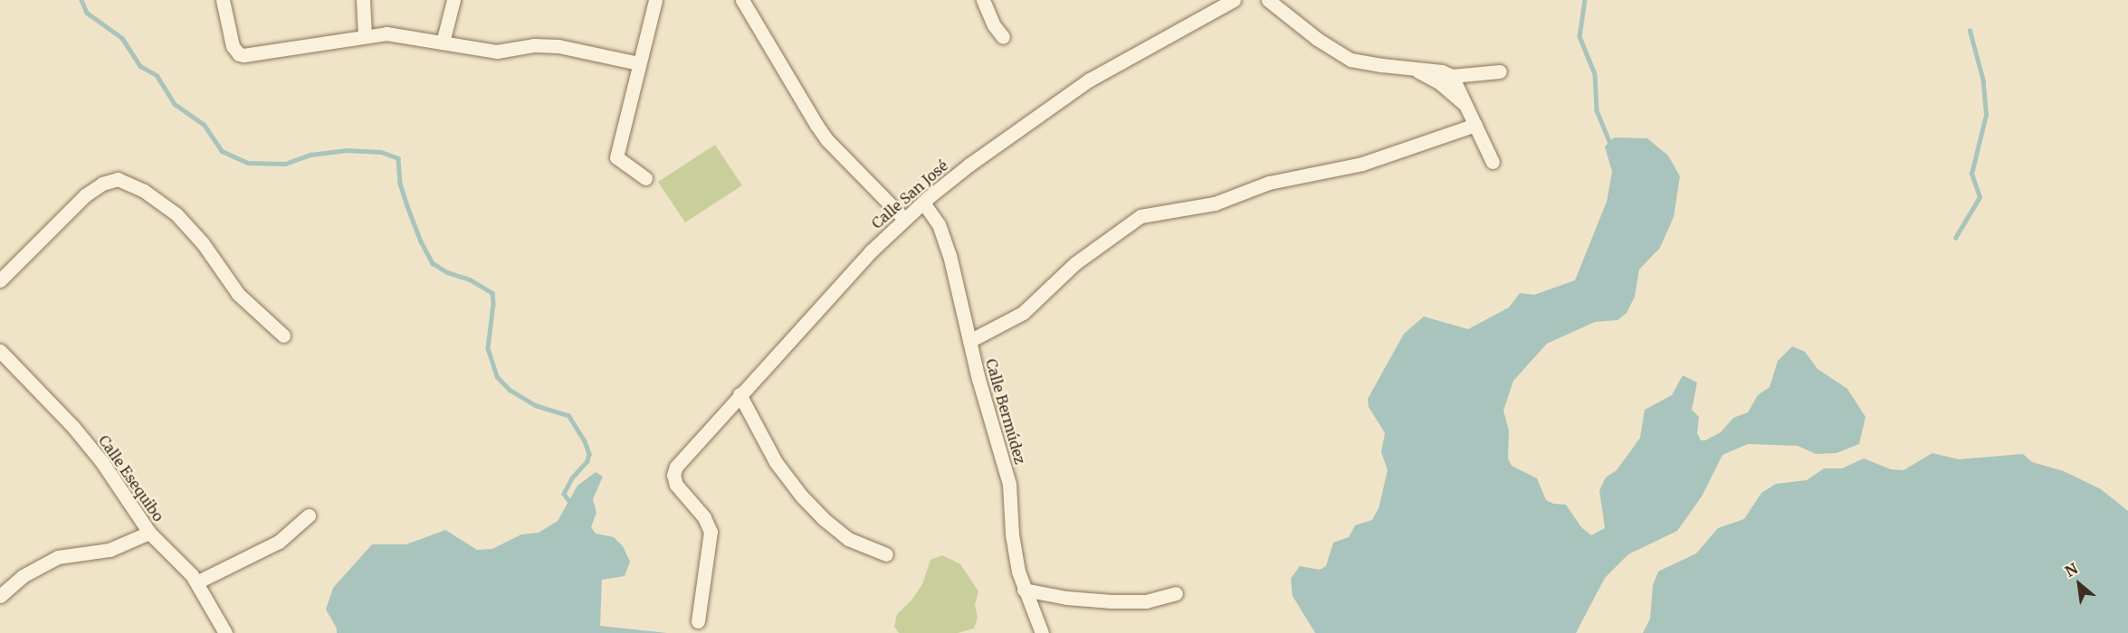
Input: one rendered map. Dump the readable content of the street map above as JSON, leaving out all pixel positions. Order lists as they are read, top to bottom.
{
  "streets": {
    "street": ["Calle San José", "Calle Bermúdez", "Calle Esequibo"]
  },
  "crossings": [
    ["Calle San José", "Calle Bermúdez"]
  ],
  "north": "top left"
}
